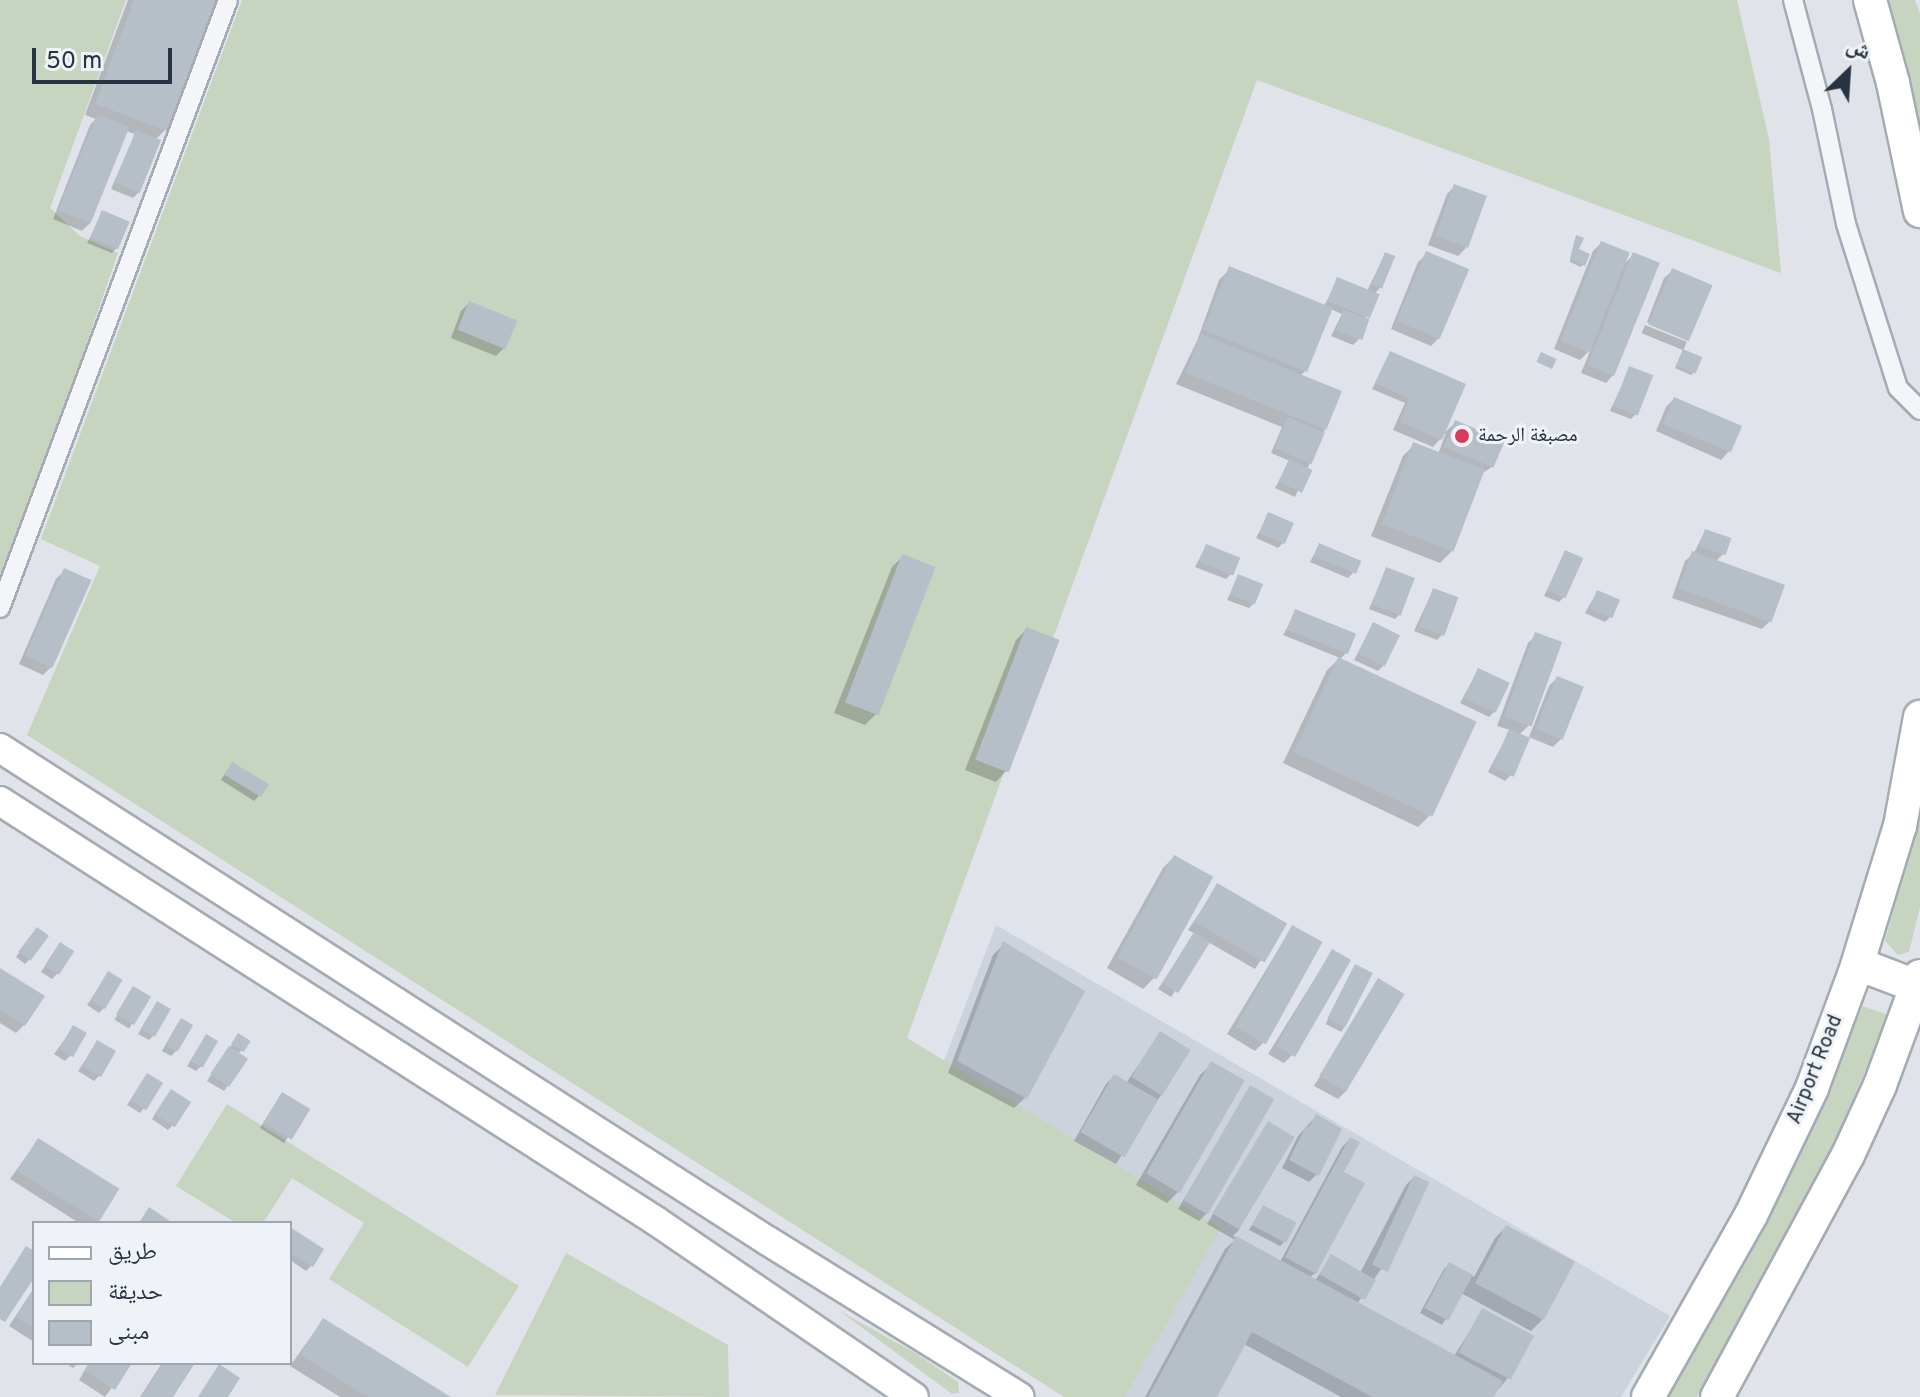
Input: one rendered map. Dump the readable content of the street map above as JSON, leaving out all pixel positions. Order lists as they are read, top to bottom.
{
  "streets": {
    "highway": ["Airport Road"]
  },
  "places": ["مصبغة الرحمة"],
  "legend": ["طريق", "حديقة", "مبنى"],
  "scale_bar": "50 m",
  "north": "top right"
}
